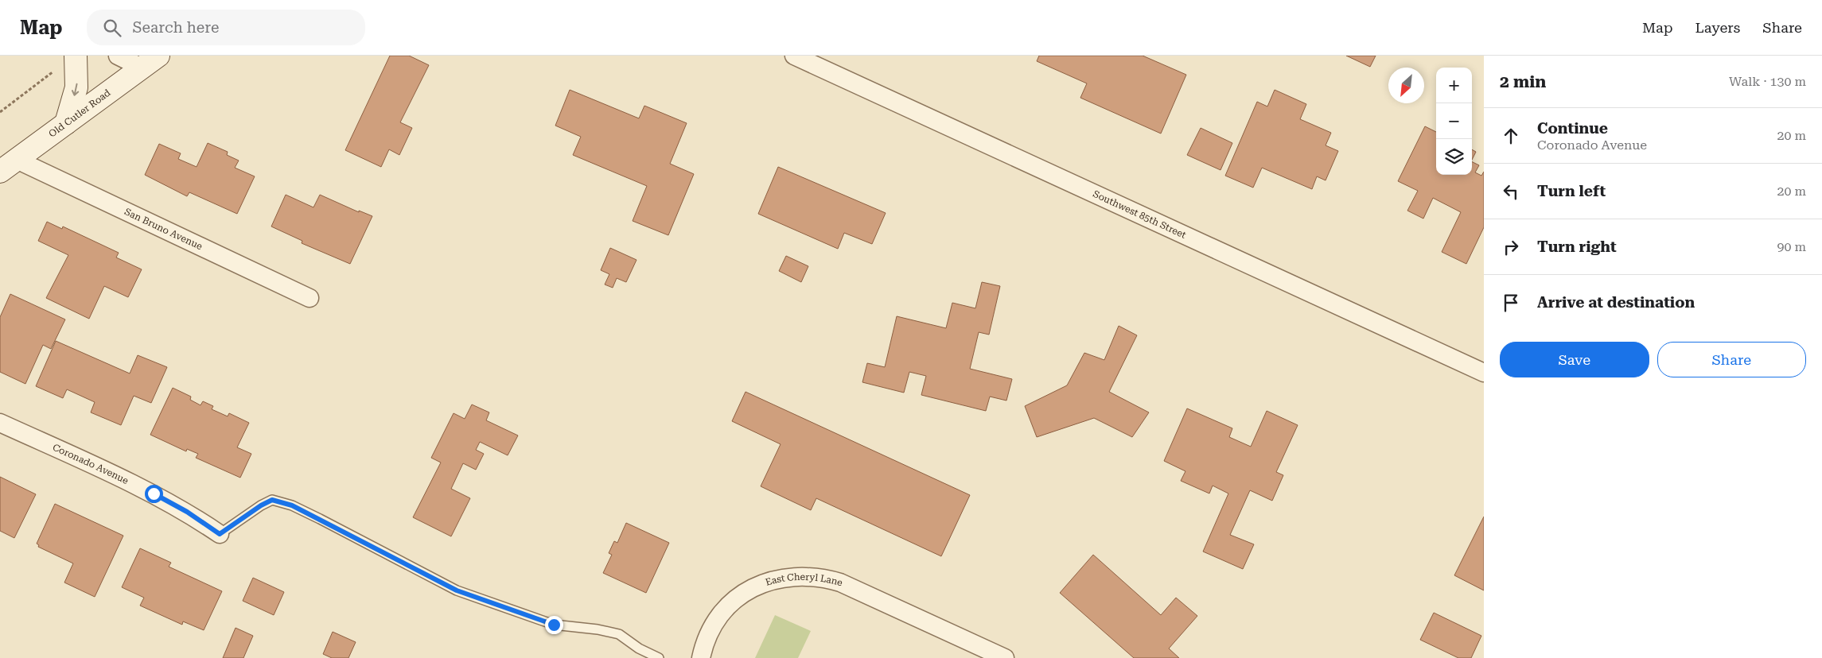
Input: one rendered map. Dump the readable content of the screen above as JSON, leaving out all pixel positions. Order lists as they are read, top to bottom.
{
  "streets": {
    "main road": ["Old Cutler Road"],
    "street": [
      "Southwest 85th Street",
      "San Bruno Avenue",
      "Coronado Avenue",
      "East Cheryl Lane"
    ]
  },
  "crossings": [
    ["Old Cutler Road", "San Bruno Avenue"]
  ],
  "north": "bottom left",
  "page": {
    "header": "Map",
    "search": "Search here",
    "nav": ["Map", "Layers", "Share"],
    "heading": ["2 min", "Walk · 130 m"],
    "map_buttons": ["+", "−"],
    "list": [
      ["Continue", "Coronado Avenue", "20 m"],
      ["Turn left", "20 m"],
      ["Turn right", "90 m"],
      "Arrive at destination"
    ],
    "buttons": ["Save", "Share"]
  }
}
